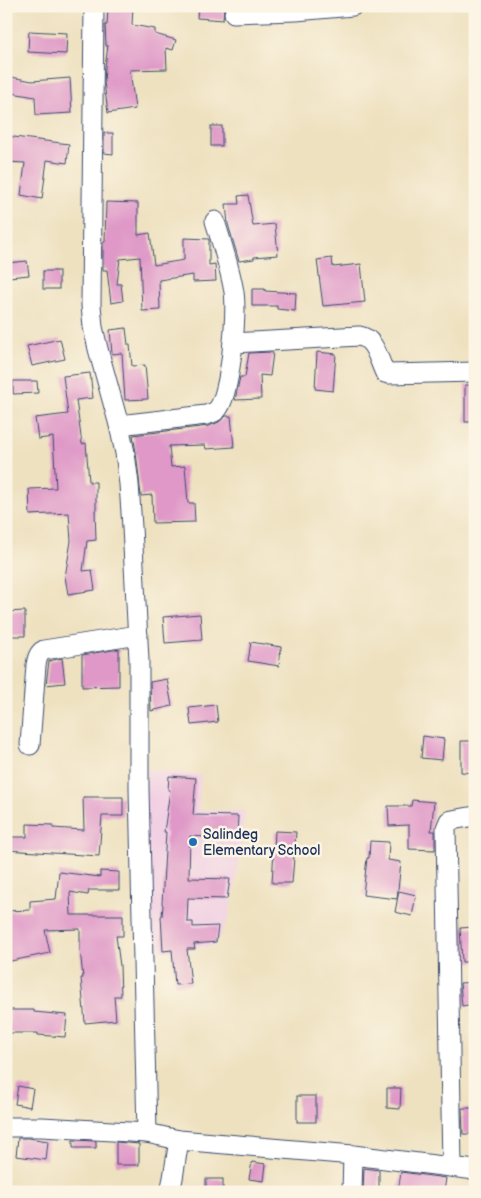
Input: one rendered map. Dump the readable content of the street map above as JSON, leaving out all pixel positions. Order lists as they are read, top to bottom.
{
  "places": ["Salindeg Elementary School"]
}
